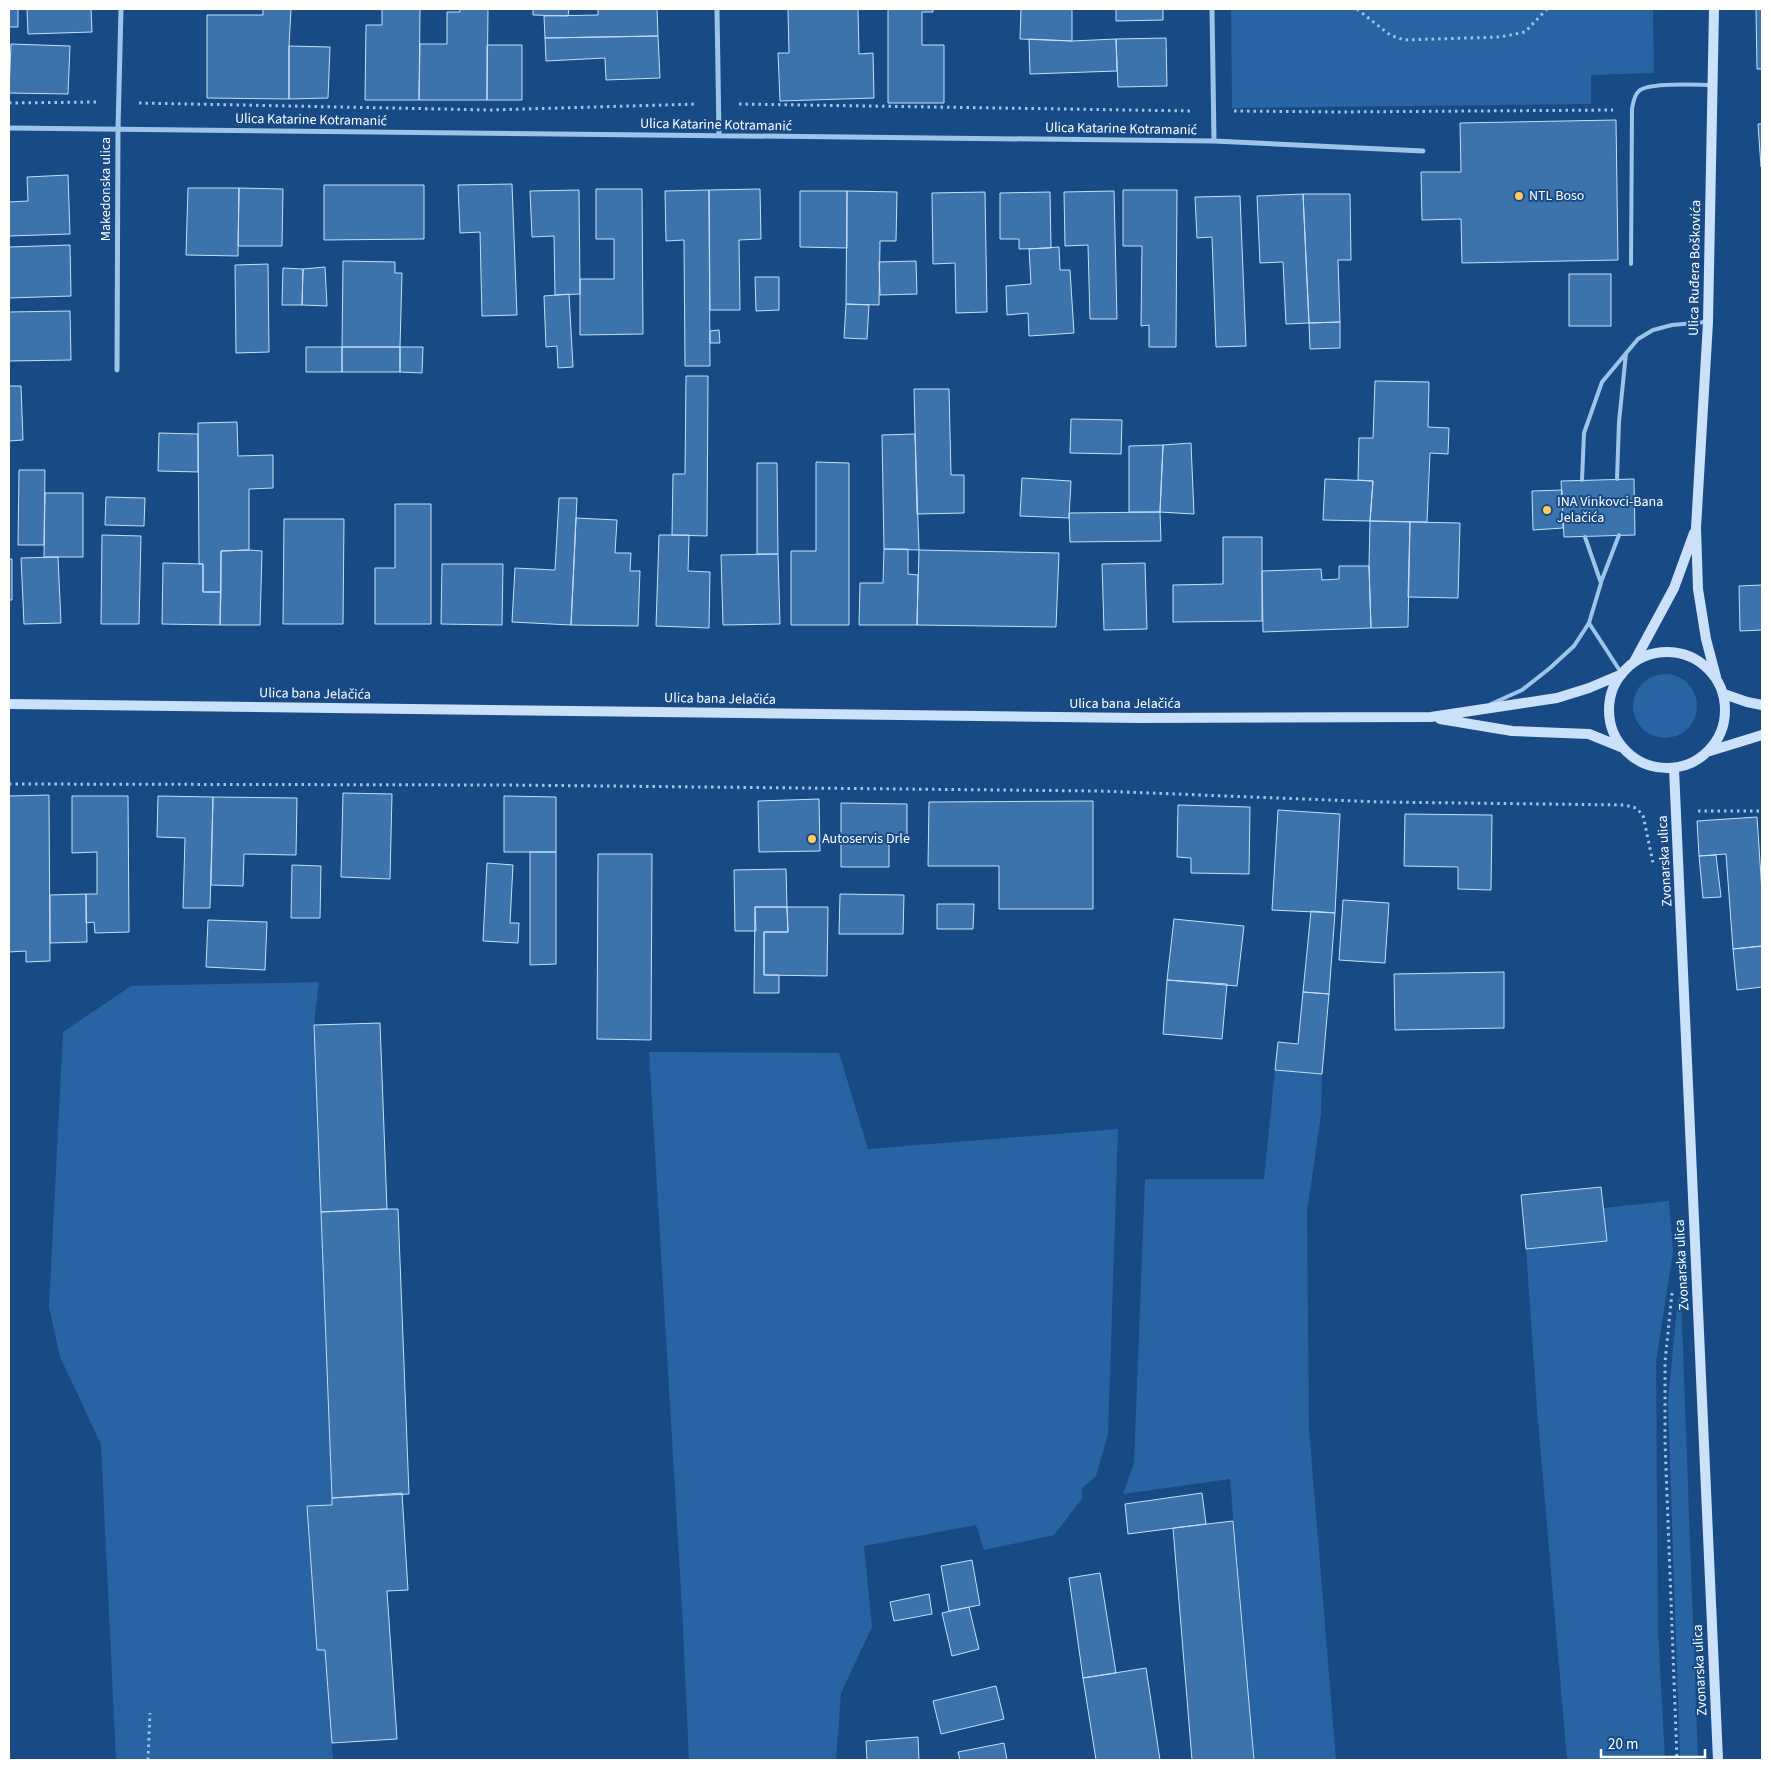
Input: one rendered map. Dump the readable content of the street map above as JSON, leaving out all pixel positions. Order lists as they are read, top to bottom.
{
  "streets": {
    "main road": ["Ulica Ruđera Boškovića", "Ulica bana Jelačića", "Zvonarska ulica"],
    "street": ["Ulica Katarine Kotramanić", "Makedonska ulica"]
  },
  "crossings": [
    ["Ulica Katarine Kotramanić", "Makedonska ulica"],
    ["Ulica Ruđera Boškovića", "Ulica bana Jelačića"],
    ["Ulica Ruđera Boškovića", "Zvonarska ulica"],
    ["Ulica bana Jelačića", "Zvonarska ulica"]
  ],
  "places": ["NTL Boso", "INA Vinkovci-Bana Jelačića", "Autoservis Drle"],
  "scale_bar": "20 m"
}
